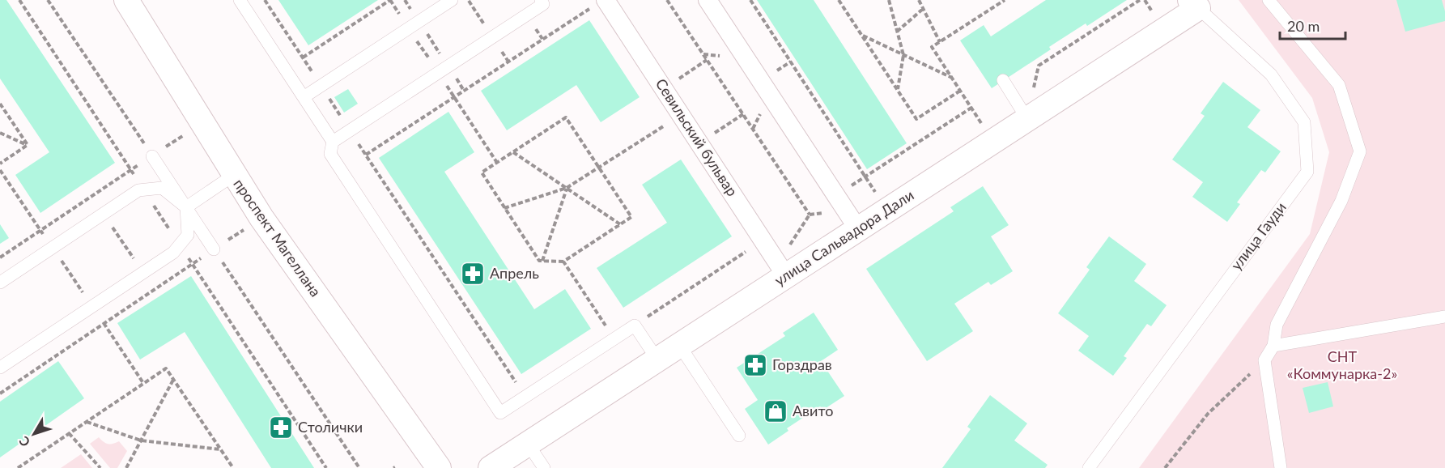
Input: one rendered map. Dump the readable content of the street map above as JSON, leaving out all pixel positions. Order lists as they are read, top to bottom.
{
  "streets": {
    "street": ["Севильский бульвар", "проспект Магеллана", "улица Сальвадора Дали"],
    "lane": ["улица Гауди"]
  },
  "crossings": [
    ["Севильский бульвар", "улица Сальвадора Дали"],
    ["улица Гауди", "улица Сальвадора Дали"]
  ],
  "parks": ["СНТ «Коммунарка-2»"],
  "places": {
    "pharmacy": ["Апрель", "Горздрав", "Столички"],
    "shop": ["Авито"]
  },
  "scale_bar": "20 m",
  "north": "bottom left"
}
